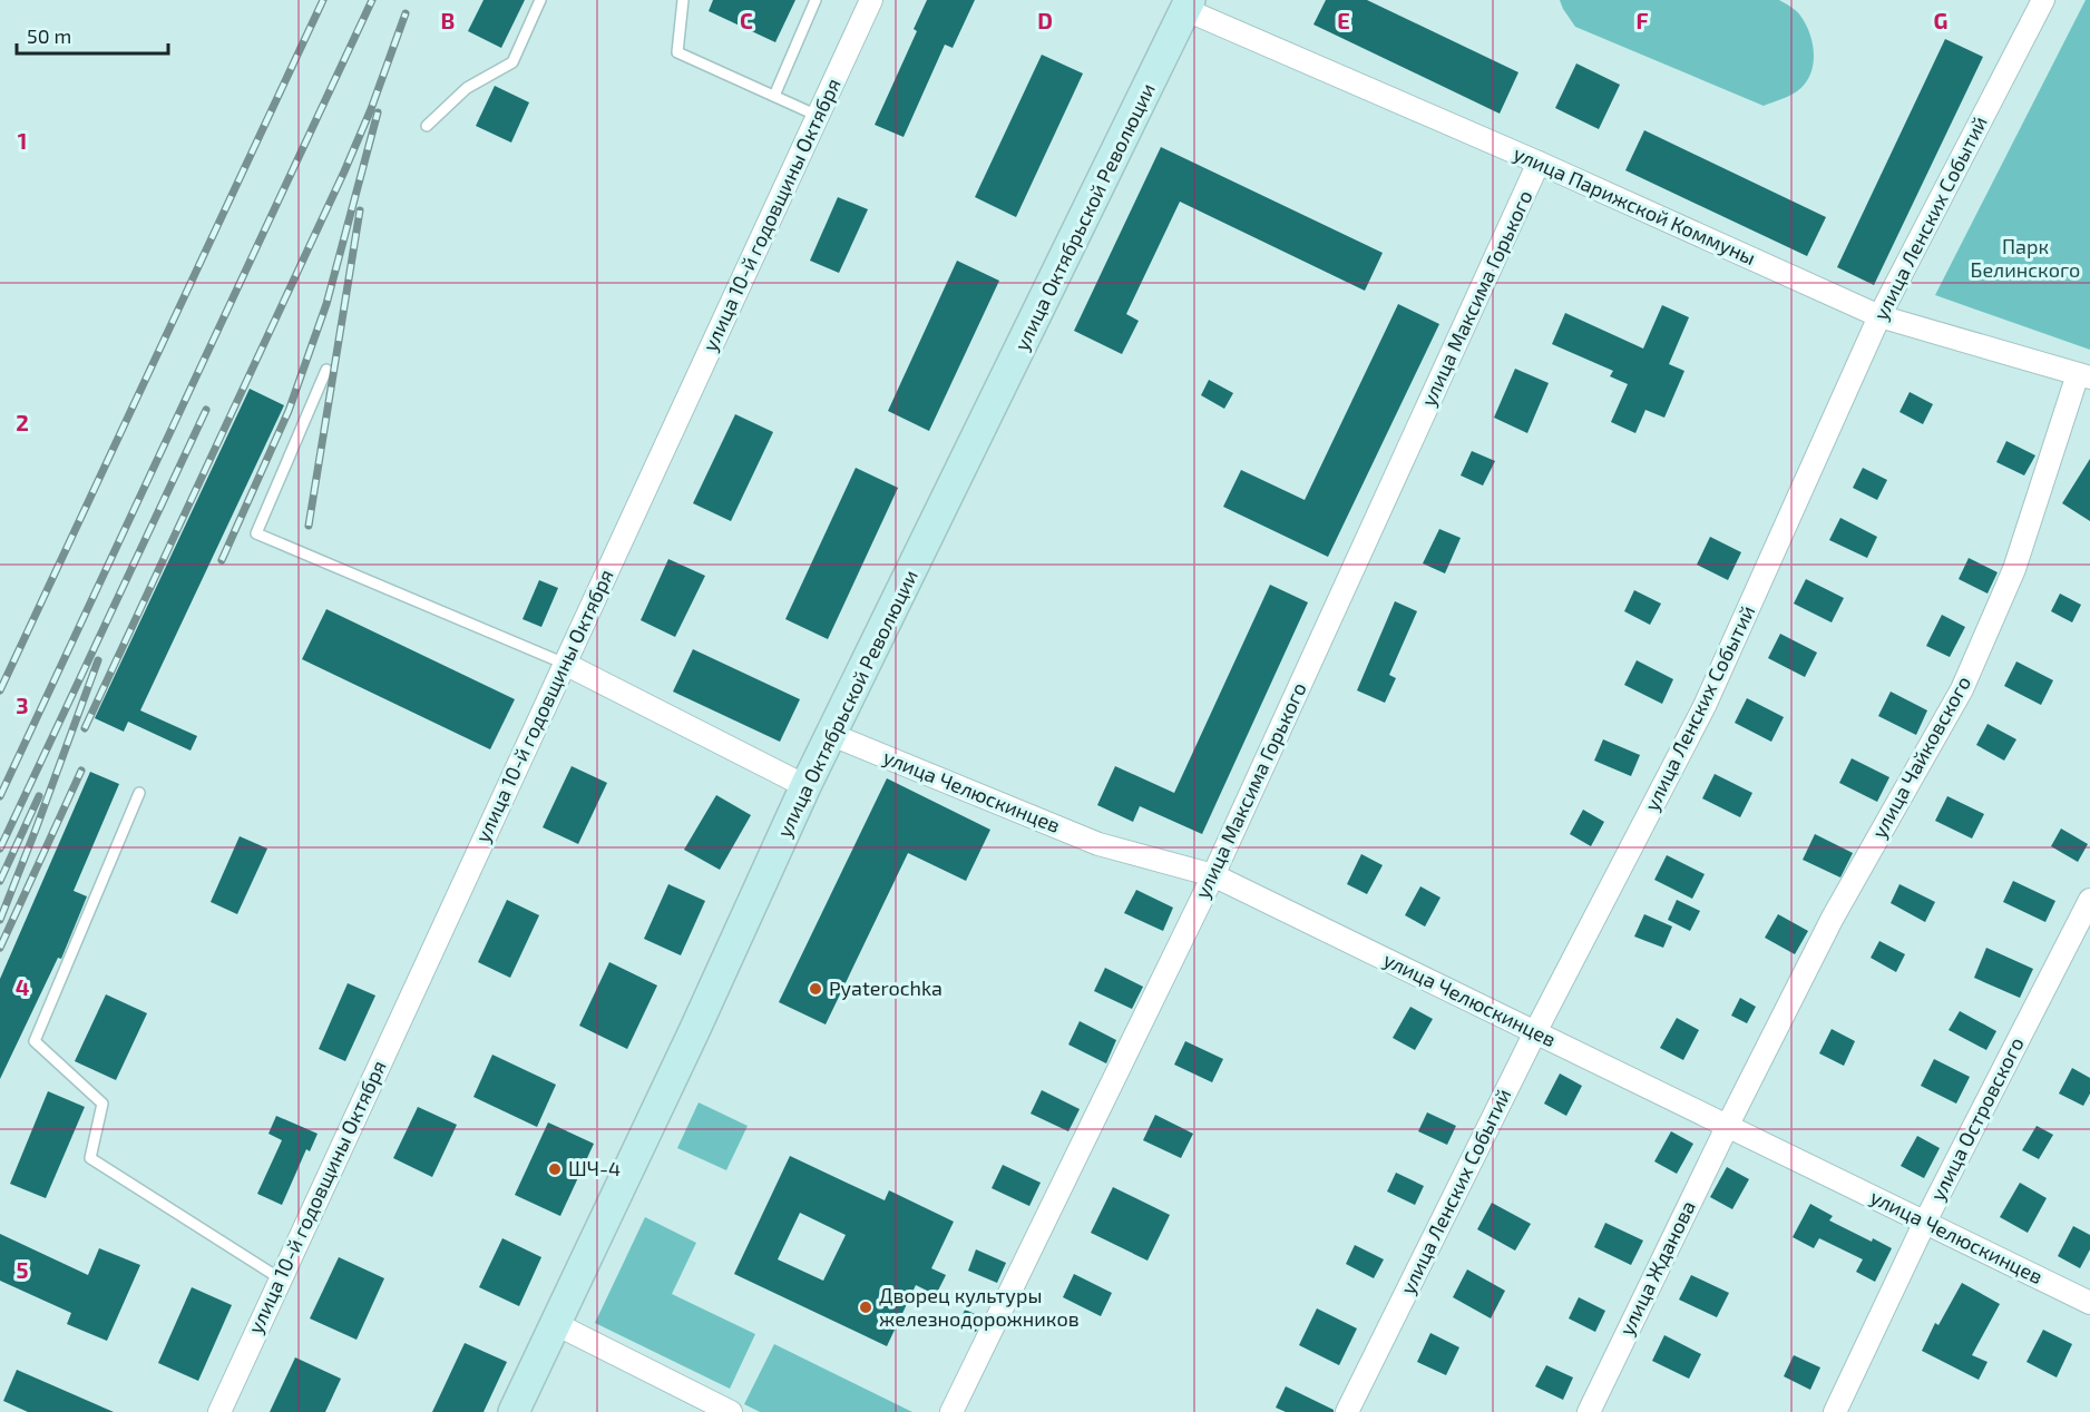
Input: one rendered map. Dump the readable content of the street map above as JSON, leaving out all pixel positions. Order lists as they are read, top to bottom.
{
  "streets": {
    "street": [
      "улица Парижской Коммуны",
      "улица 10-й годовщины Октября",
      "улица Октябрьской Революции",
      "улица Ленских Событий",
      "улица Максима Горького",
      "улица Чайковского",
      "улица Челюскинцев",
      "улица Островского",
      "улица Жданова"
    ]
  },
  "crossings": [
    ["улица Парижской Коммуны", "улица Октябрьской Революции"],
    ["улица Парижской Коммуны", "улица Ленских Событий"],
    ["улица Парижской Коммуны", "улица Максима Горького"],
    ["улица Парижской Коммуны", "улица Чайковского"],
    ["улица Октябрьской Революции", "улица Челюскинцев"],
    ["улица Ленских Событий", "улица Челюскинцев"],
    ["улица Максима Горького", "улица Челюскинцев"],
    ["улица Чайковского", "улица Челюскинцев"],
    ["улица Чайковского", "улица Жданова"],
    ["улица Челюскинцев", "улица Островского"],
    ["улица Челюскинцев", "улица Жданова"]
  ],
  "parks": ["Парк Белинского"],
  "places": ["Pyaterochka", "ШЧ-4", "Дворец культуры железнодорожников"],
  "scale_bar": "50 m",
  "grid": {
    "columns": [
      "B",
      "C",
      "D",
      "E",
      "F",
      "G"
    ],
    "rows": [
      "1",
      "2",
      "3",
      "4",
      "5"
    ]
  }
}
